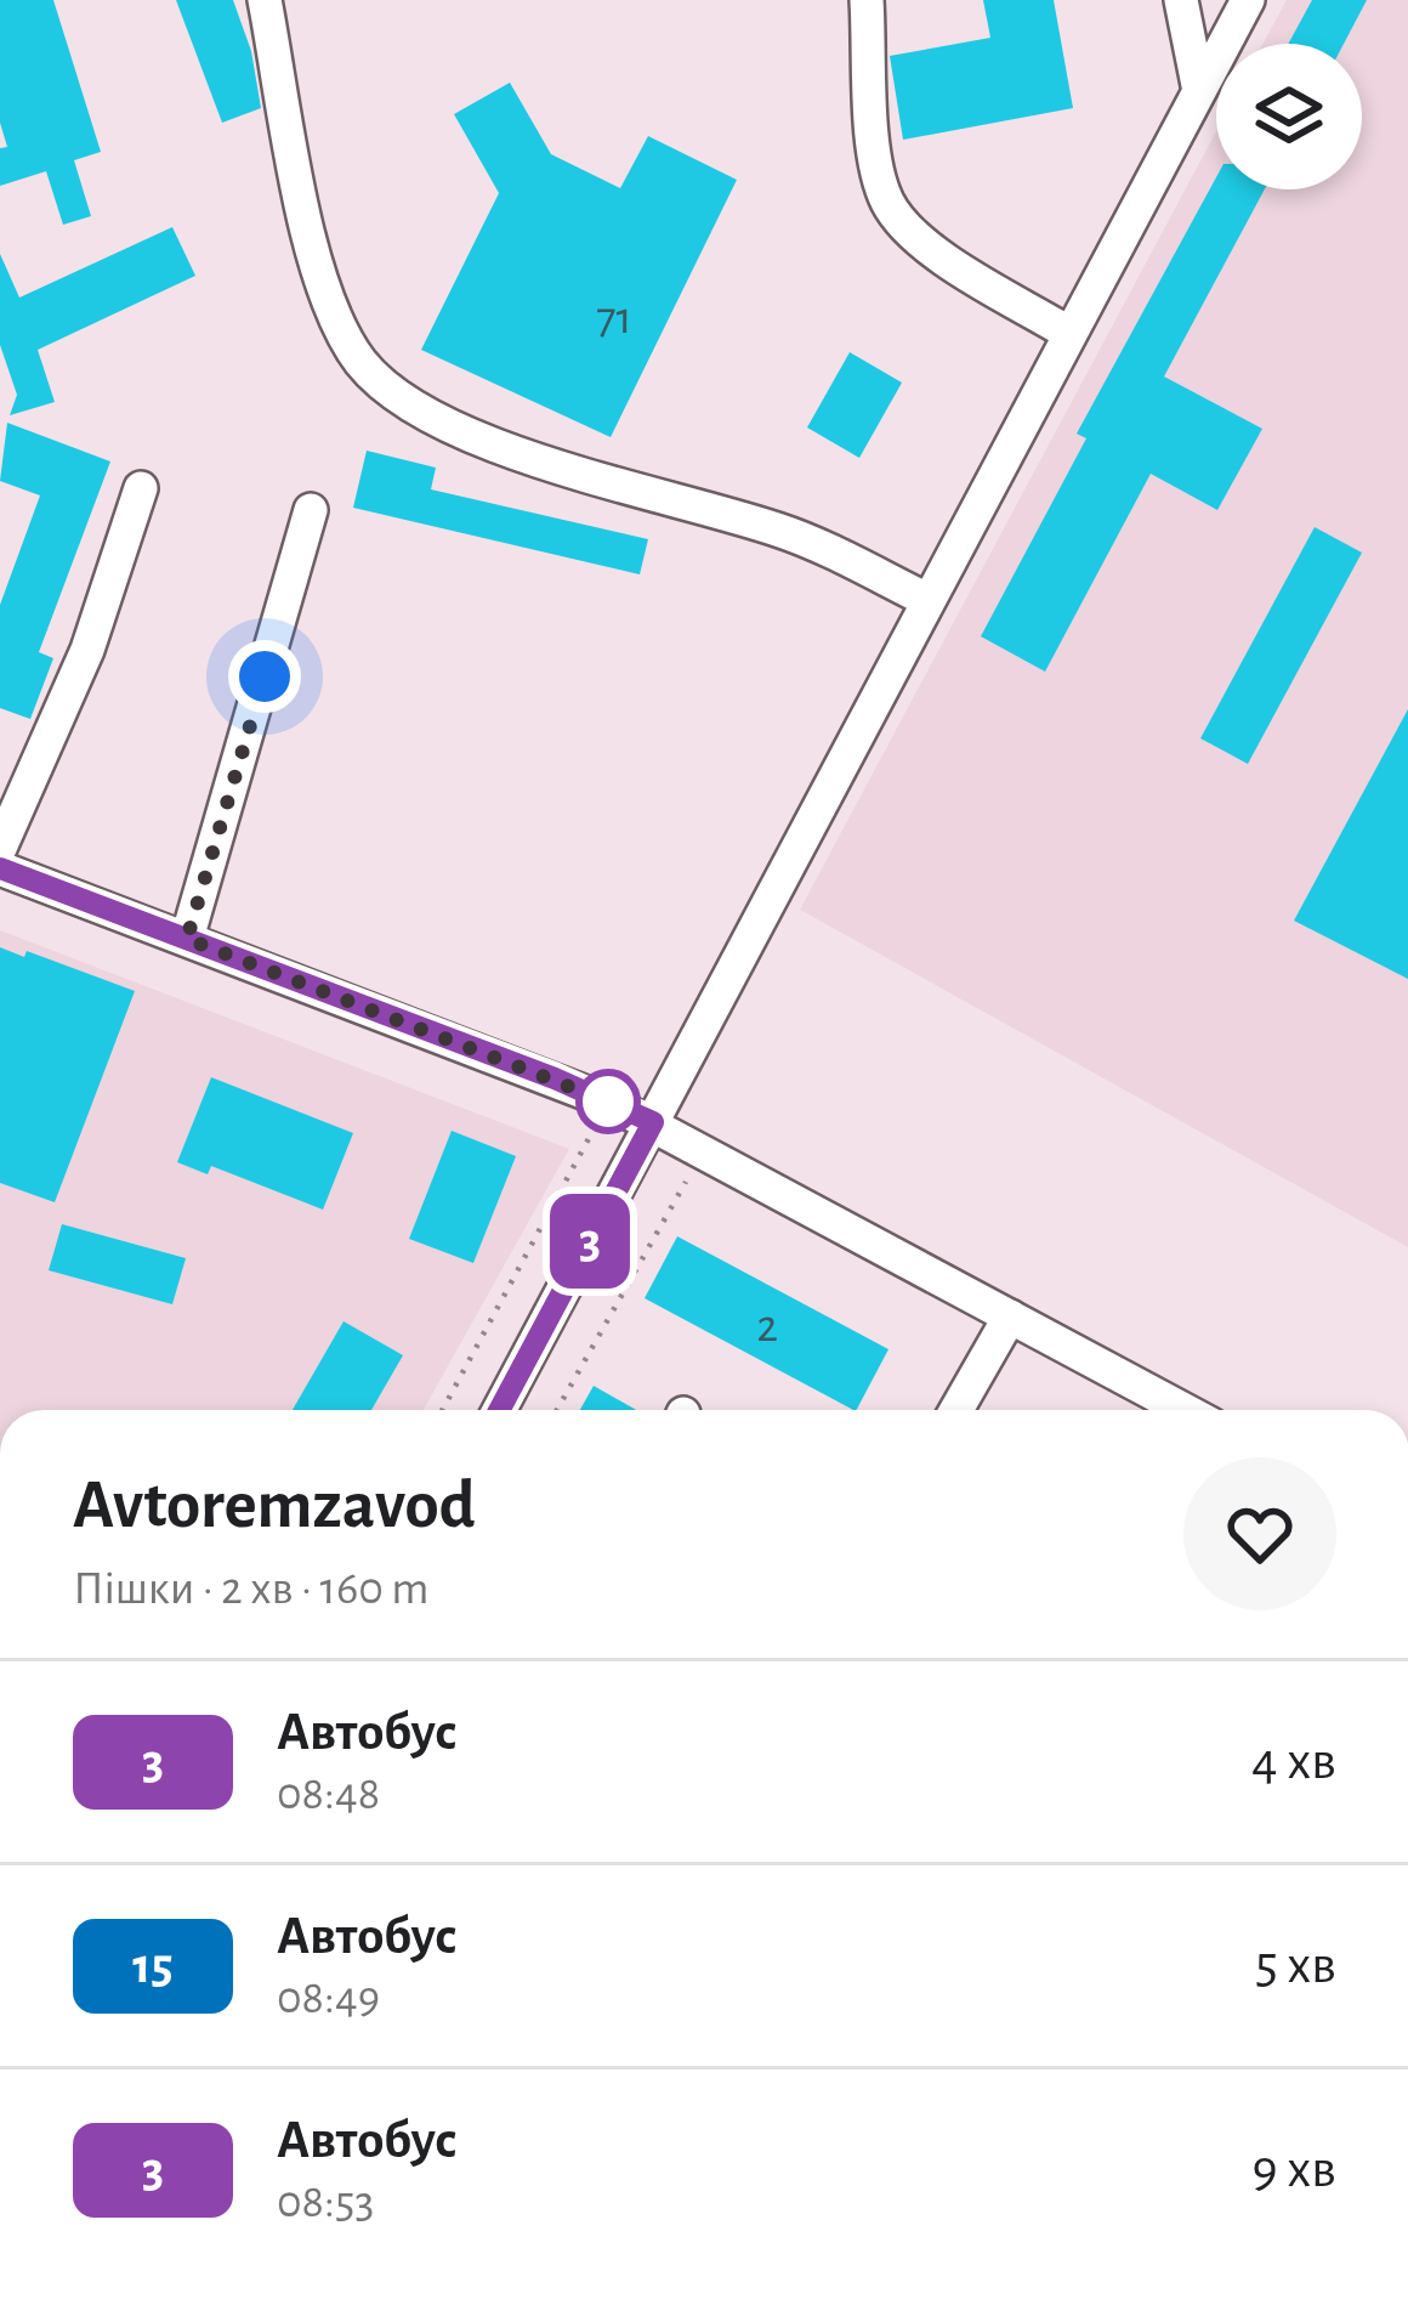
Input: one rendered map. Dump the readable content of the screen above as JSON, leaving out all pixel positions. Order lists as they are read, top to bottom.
{
  "lines": ["bus line 3"],
  "house_numbers": ["71", "2"],
  "page": {
    "on_map": "3",
    "heading": ["Avtoremzavod", "Пішки · 2 хв · 160 m"],
    "list": [
      {
        "mark": "3",
        "name": "Автобус",
        "note": "08:48",
        "value": "4 хв"
      },
      {
        "mark": "15",
        "name": "Автобус",
        "note": "08:49",
        "value": "5 хв"
      },
      {
        "mark": "3",
        "name": "Автобус",
        "note": "08:53",
        "value": "9 хв"
      }
    ]
  }
}
